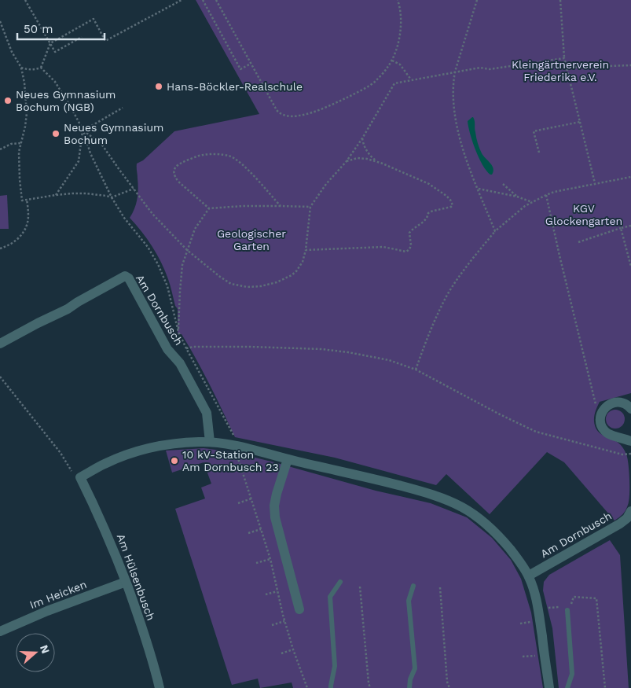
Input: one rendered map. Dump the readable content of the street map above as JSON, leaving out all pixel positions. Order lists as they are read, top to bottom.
{
  "streets": {
    "street": ["Am Dornbusch", "Am Hülsenbusch", "Im Heicken"]
  },
  "crossings": [
    ["Am Hülsenbusch", "Im Heicken"]
  ],
  "parks": ["Kleingärtnerverein Friederika e.V.", "KGV Glockengarten", "Geologischer Garten"],
  "places": [
    "Hans-Böckler-Realschule",
    "Neues Gymnasium Bochum (NGB)",
    "Neues Gymnasium Bochum",
    "10 kV-Station Am Dornbusch 23"
  ],
  "scale_bar": "50 m",
  "north": "right"
}
